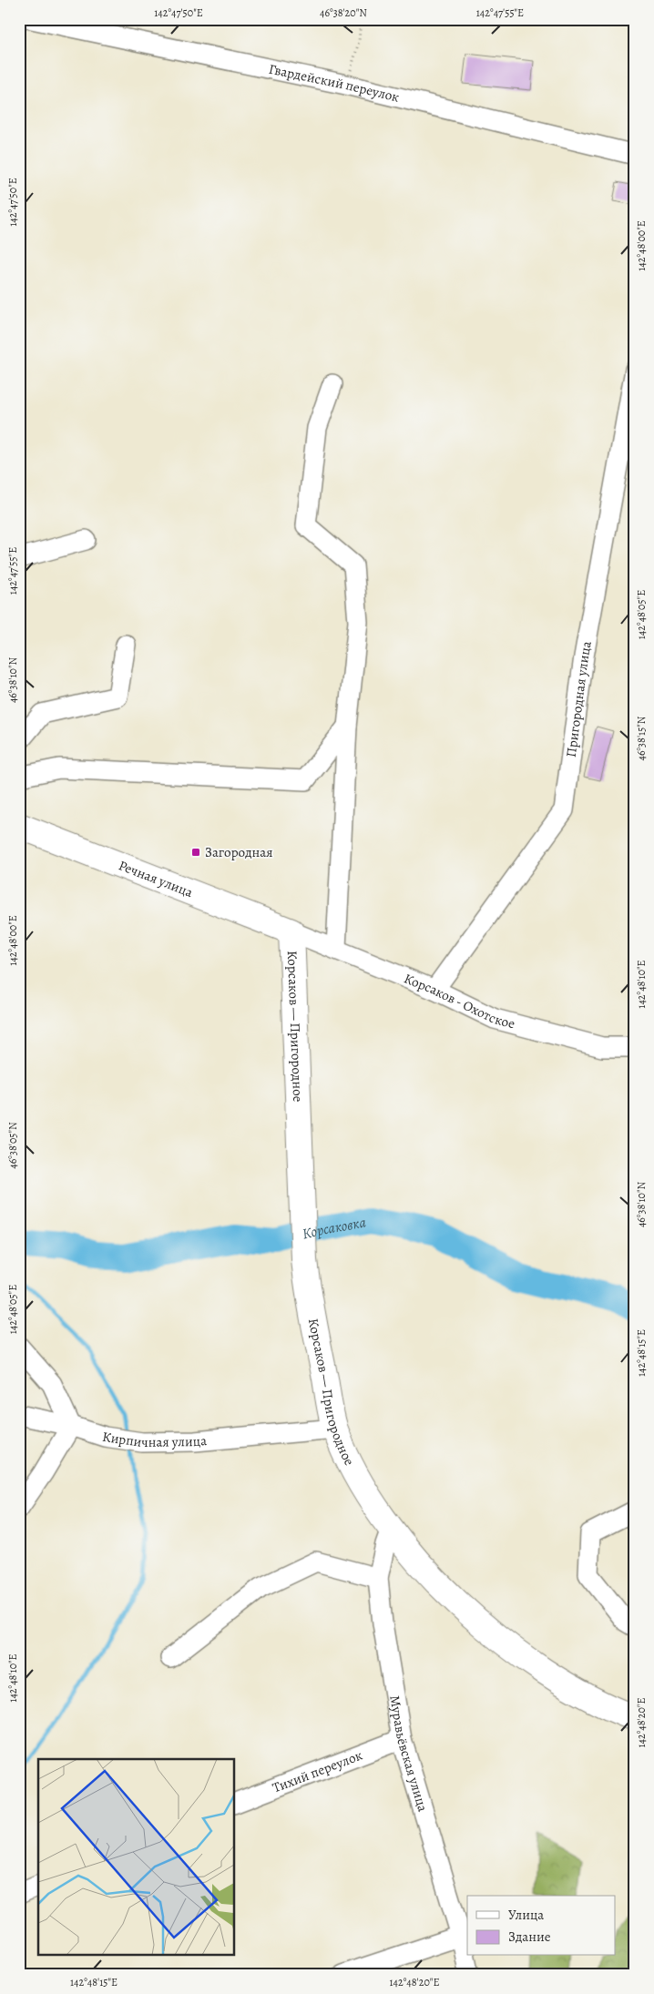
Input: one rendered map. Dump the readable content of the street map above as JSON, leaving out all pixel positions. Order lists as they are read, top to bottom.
{
  "streets": {
    "main road": ["Речная улица", "Корсаков — Пригородное"],
    "street": [
      "Гвардейский переулок",
      "Пригородная улица",
      "Корсаков - Охотское",
      "Кирпичная улица",
      "Муравьёвская улица",
      "Тихий переулок"
    ]
  },
  "crossings": [
    ["Пригородная улица", "Корсаков - Охотское"],
    ["Речная улица", "Корсаков - Охотское"],
    ["Речная улица", "Корсаков — Пригородное"],
    ["Корсаков - Охотское", "Корсаков — Пригородное"],
    ["Корсаков — Пригородное", "Кирпичная улица"],
    ["Корсаков — Пригородное", "Муравьёвская улица"],
    ["Муравьёвская улица", "Тихий переулок"]
  ],
  "water": ["Корсаковка"],
  "places": {
    "transit": ["Загородная"]
  },
  "legend": ["Улица", "Здание"],
  "coordinates": [
    "142°47'50\"E",
    "46°38'20\"N",
    "142°47'55\"E",
    "142°48'00\"E",
    "142°48'05\"E",
    "46°38'10\"N",
    "46°38'15\"N",
    "142°48'10\"E",
    "46°38'05\"N",
    "142°48'15\"E",
    "142°48'20\"E"
  ]
}
